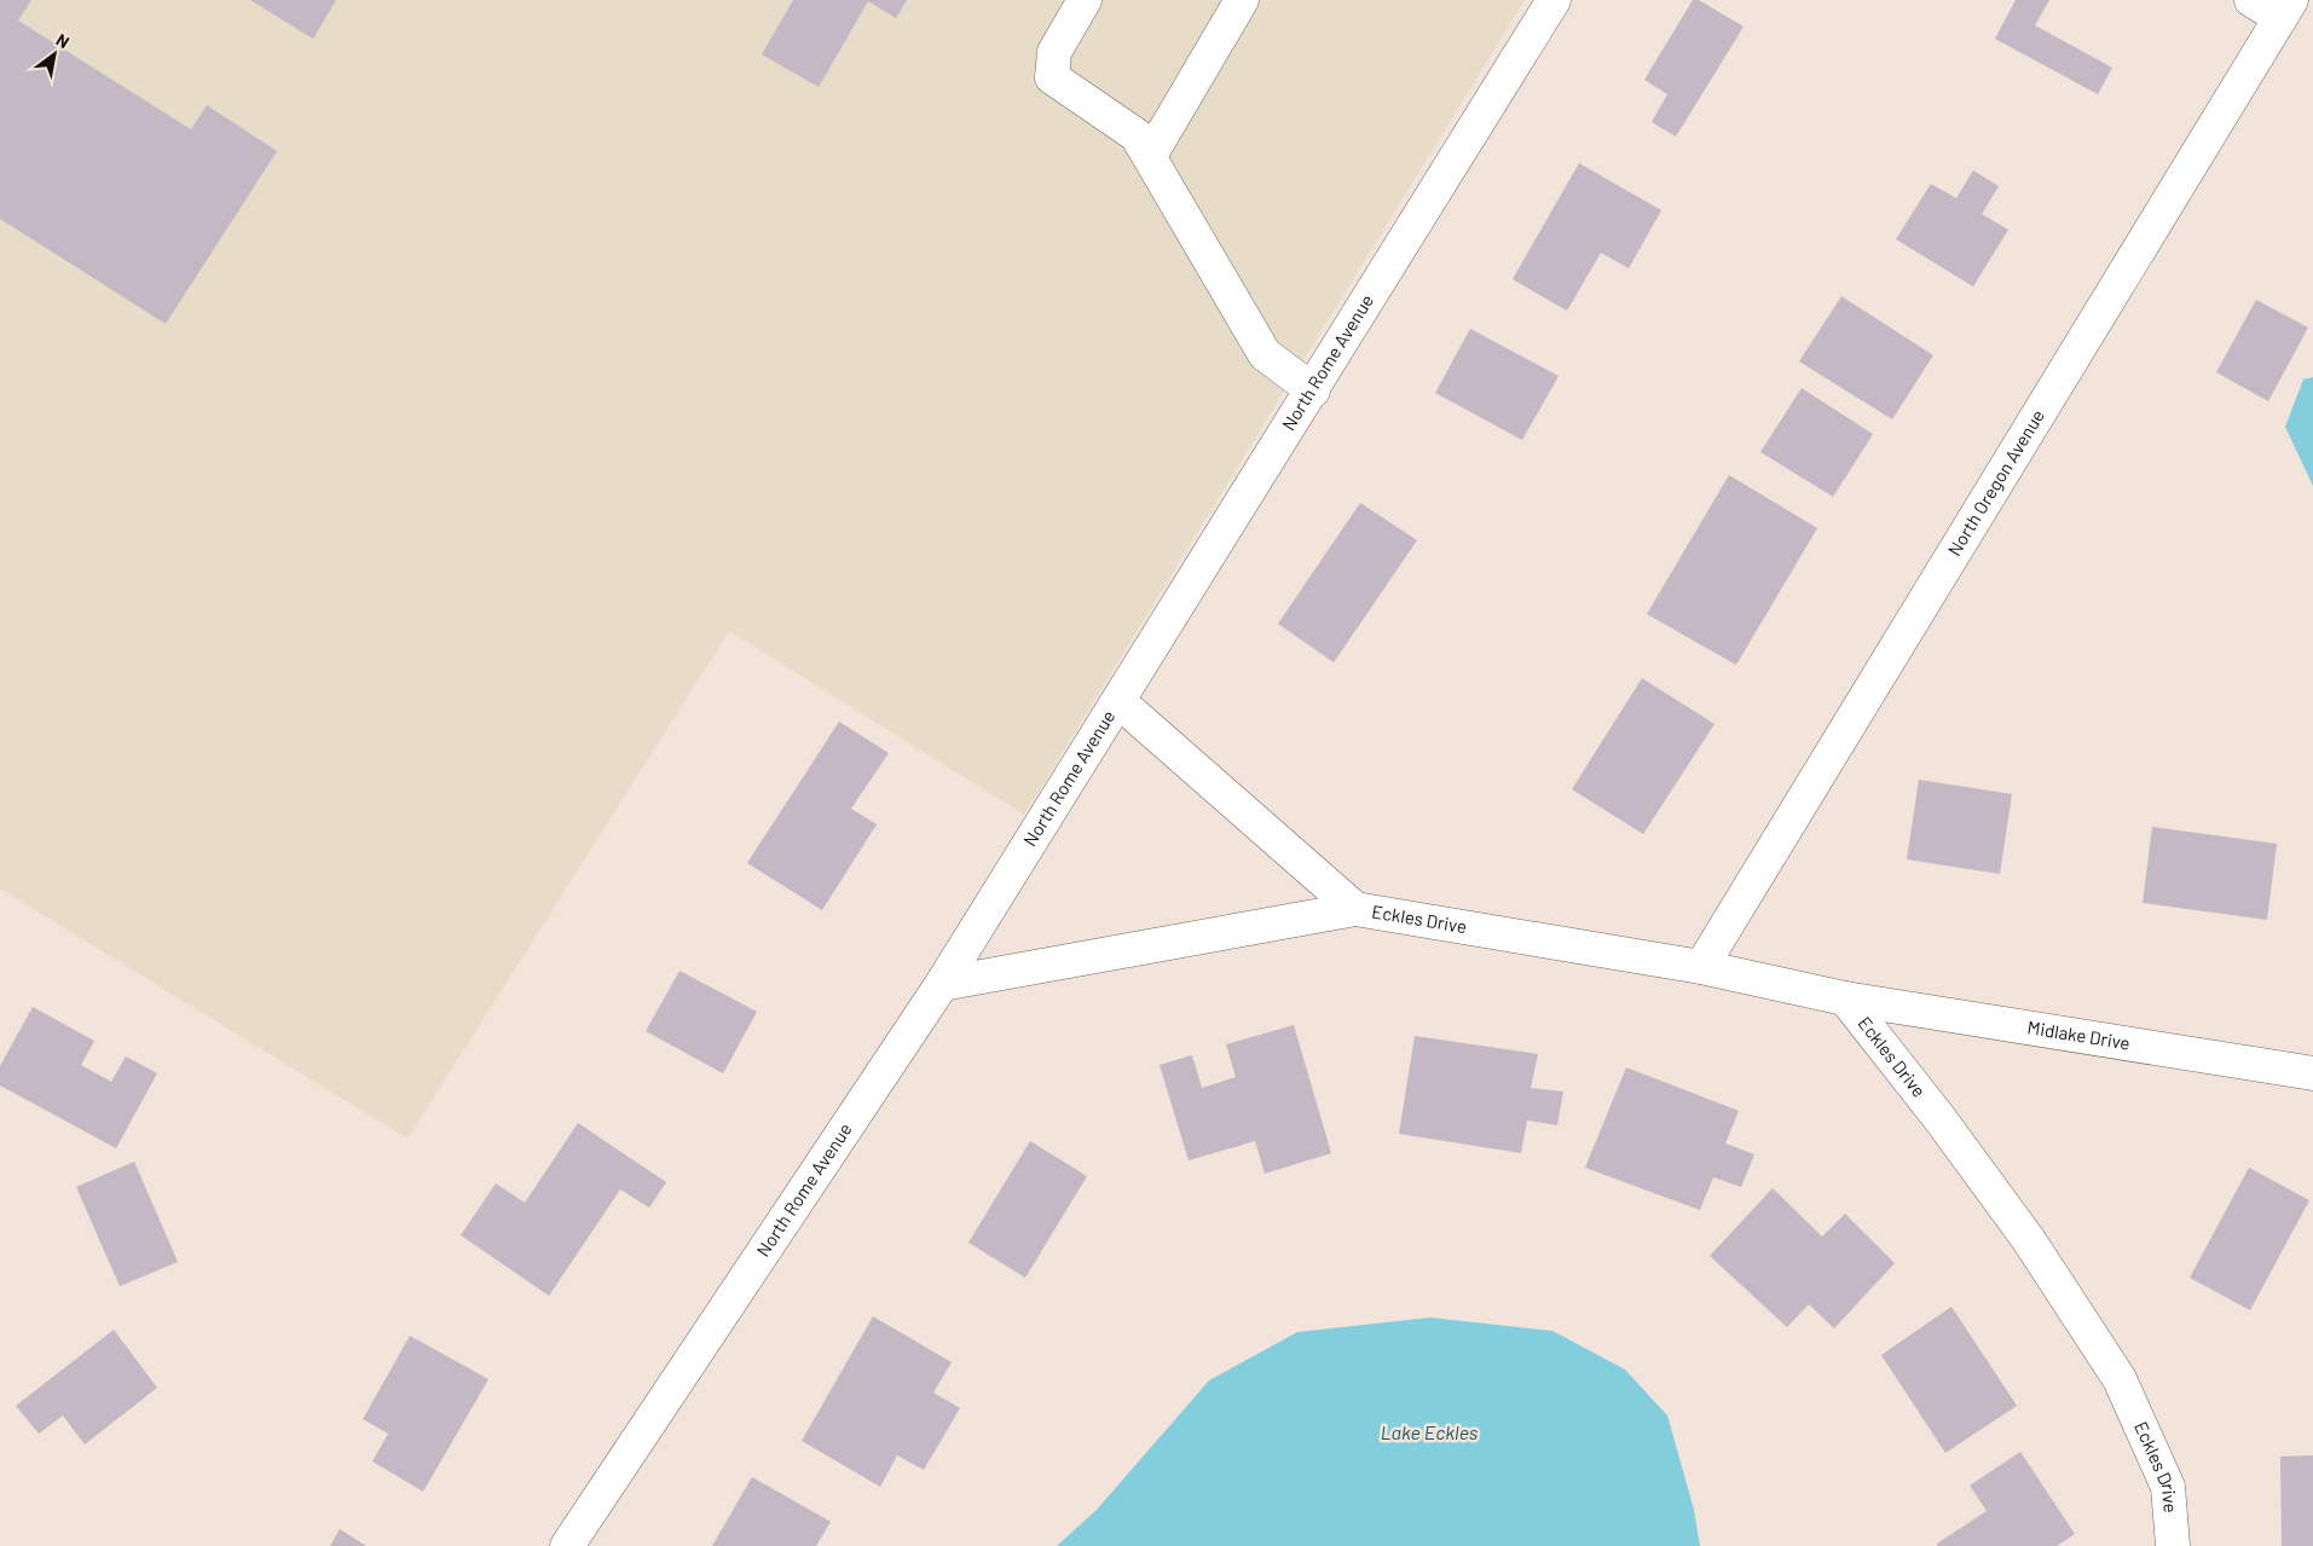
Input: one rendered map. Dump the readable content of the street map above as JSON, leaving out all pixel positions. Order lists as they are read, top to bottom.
{
  "streets": {
    "street": [
      "North Rome Avenue",
      "North Oregon Avenue",
      "Eckles Drive",
      "Midlake Drive"
    ]
  },
  "crossings": [
    ["North Rome Avenue", "Eckles Drive"],
    ["North Oregon Avenue", "Eckles Drive"],
    ["Eckles Drive", "Midlake Drive"]
  ],
  "water": ["Lake Eckles"],
  "north": "top right"
}
